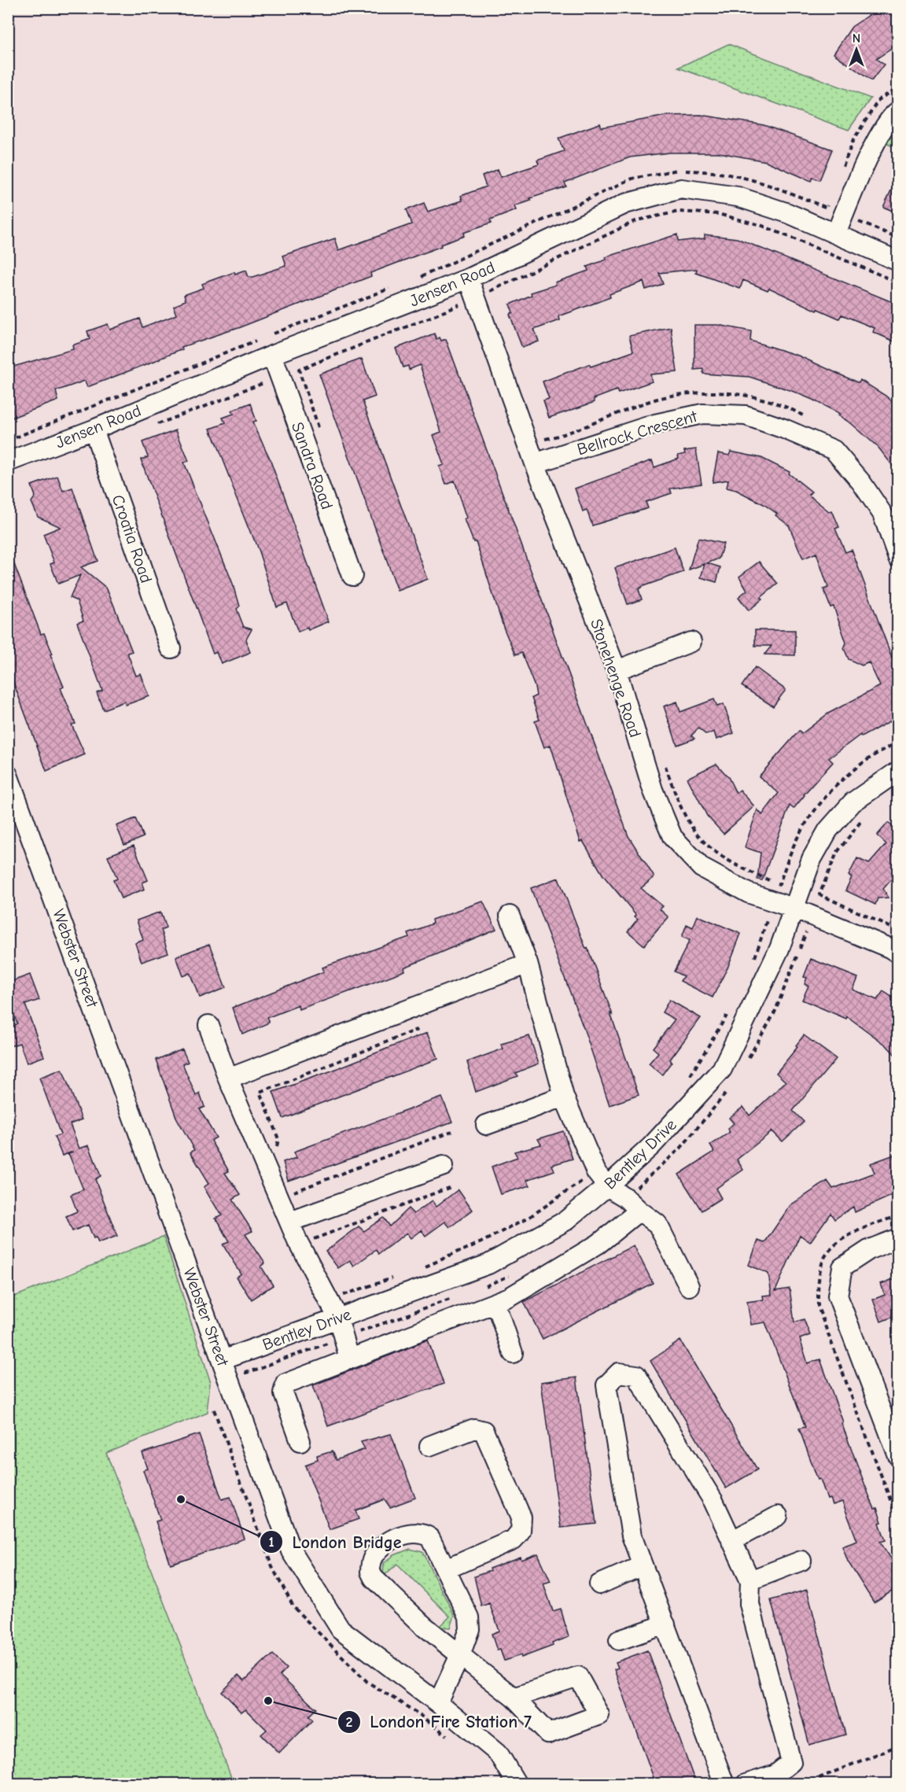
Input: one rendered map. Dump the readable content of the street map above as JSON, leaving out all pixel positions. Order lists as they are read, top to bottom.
{
  "streets": {
    "street": [
      "Jensen Road",
      "Bellrock Crescent",
      "Sandra Road",
      "Croatia Road",
      "Stonehenge Road",
      "Webster Street",
      "Bentley Drive"
    ]
  },
  "crossings": [
    ["Jensen Road", "Sandra Road"],
    ["Jensen Road", "Croatia Road"],
    ["Jensen Road", "Stonehenge Road"],
    ["Bellrock Crescent", "Stonehenge Road"],
    ["Stonehenge Road", "Bentley Drive"],
    ["Webster Street", "Bentley Drive"]
  ],
  "places": ["London Bridge", "London Fire Station 7"],
  "north": "top"
}
